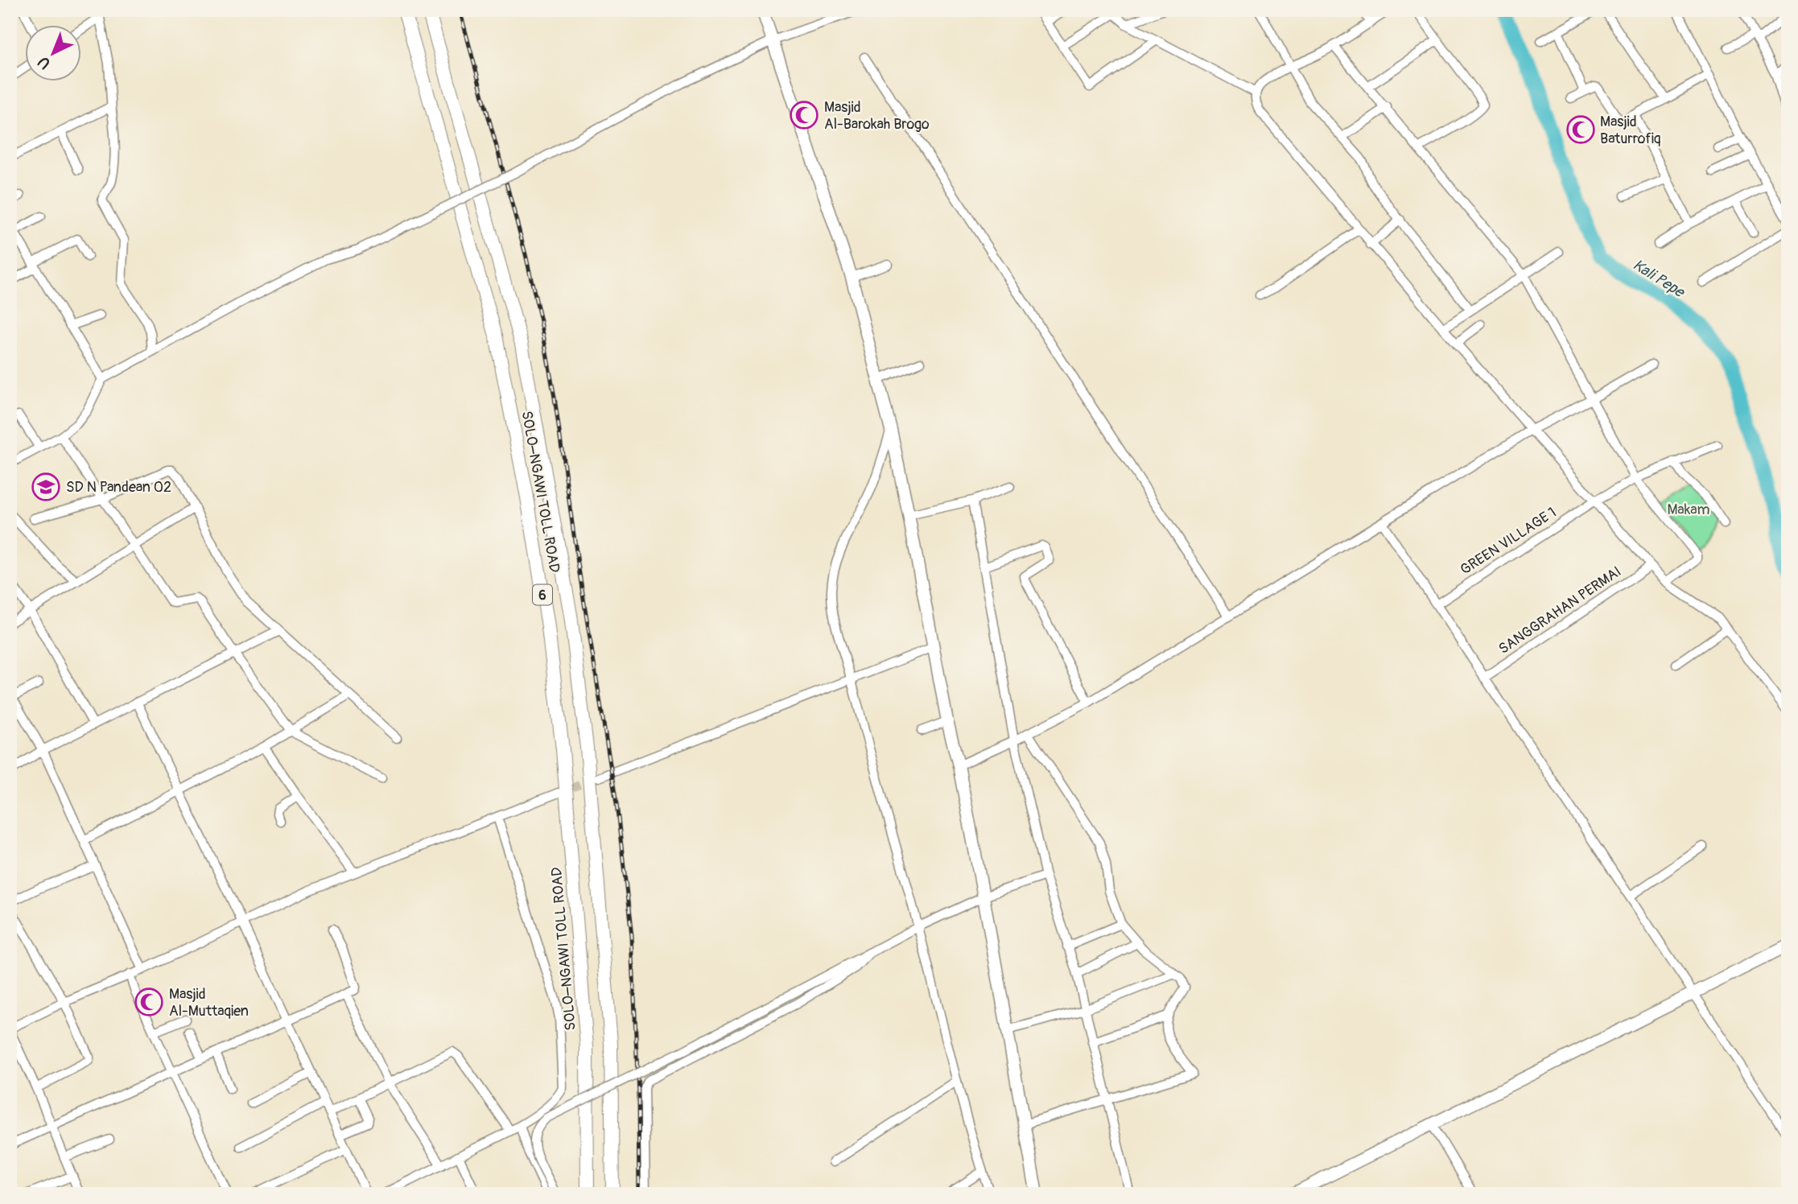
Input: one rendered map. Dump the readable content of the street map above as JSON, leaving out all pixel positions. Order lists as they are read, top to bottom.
{
  "streets": {
    "highway": ["SOLO–NGAWI TOLL ROAD", "6"],
    "street": ["GREEN VILLAGE 1", "SANGGRAHAN PERMAI"]
  },
  "water": ["Kali Pepe"],
  "parks": ["Makam"],
  "places": {
    "mosque": ["Masjid Al-Barokah Brogo", "Masjid Baturrofiq", "Masjid Al-Muttaqien"],
    "school or university": ["SD N Pandean 02"]
  },
  "north": "bottom left"
}
